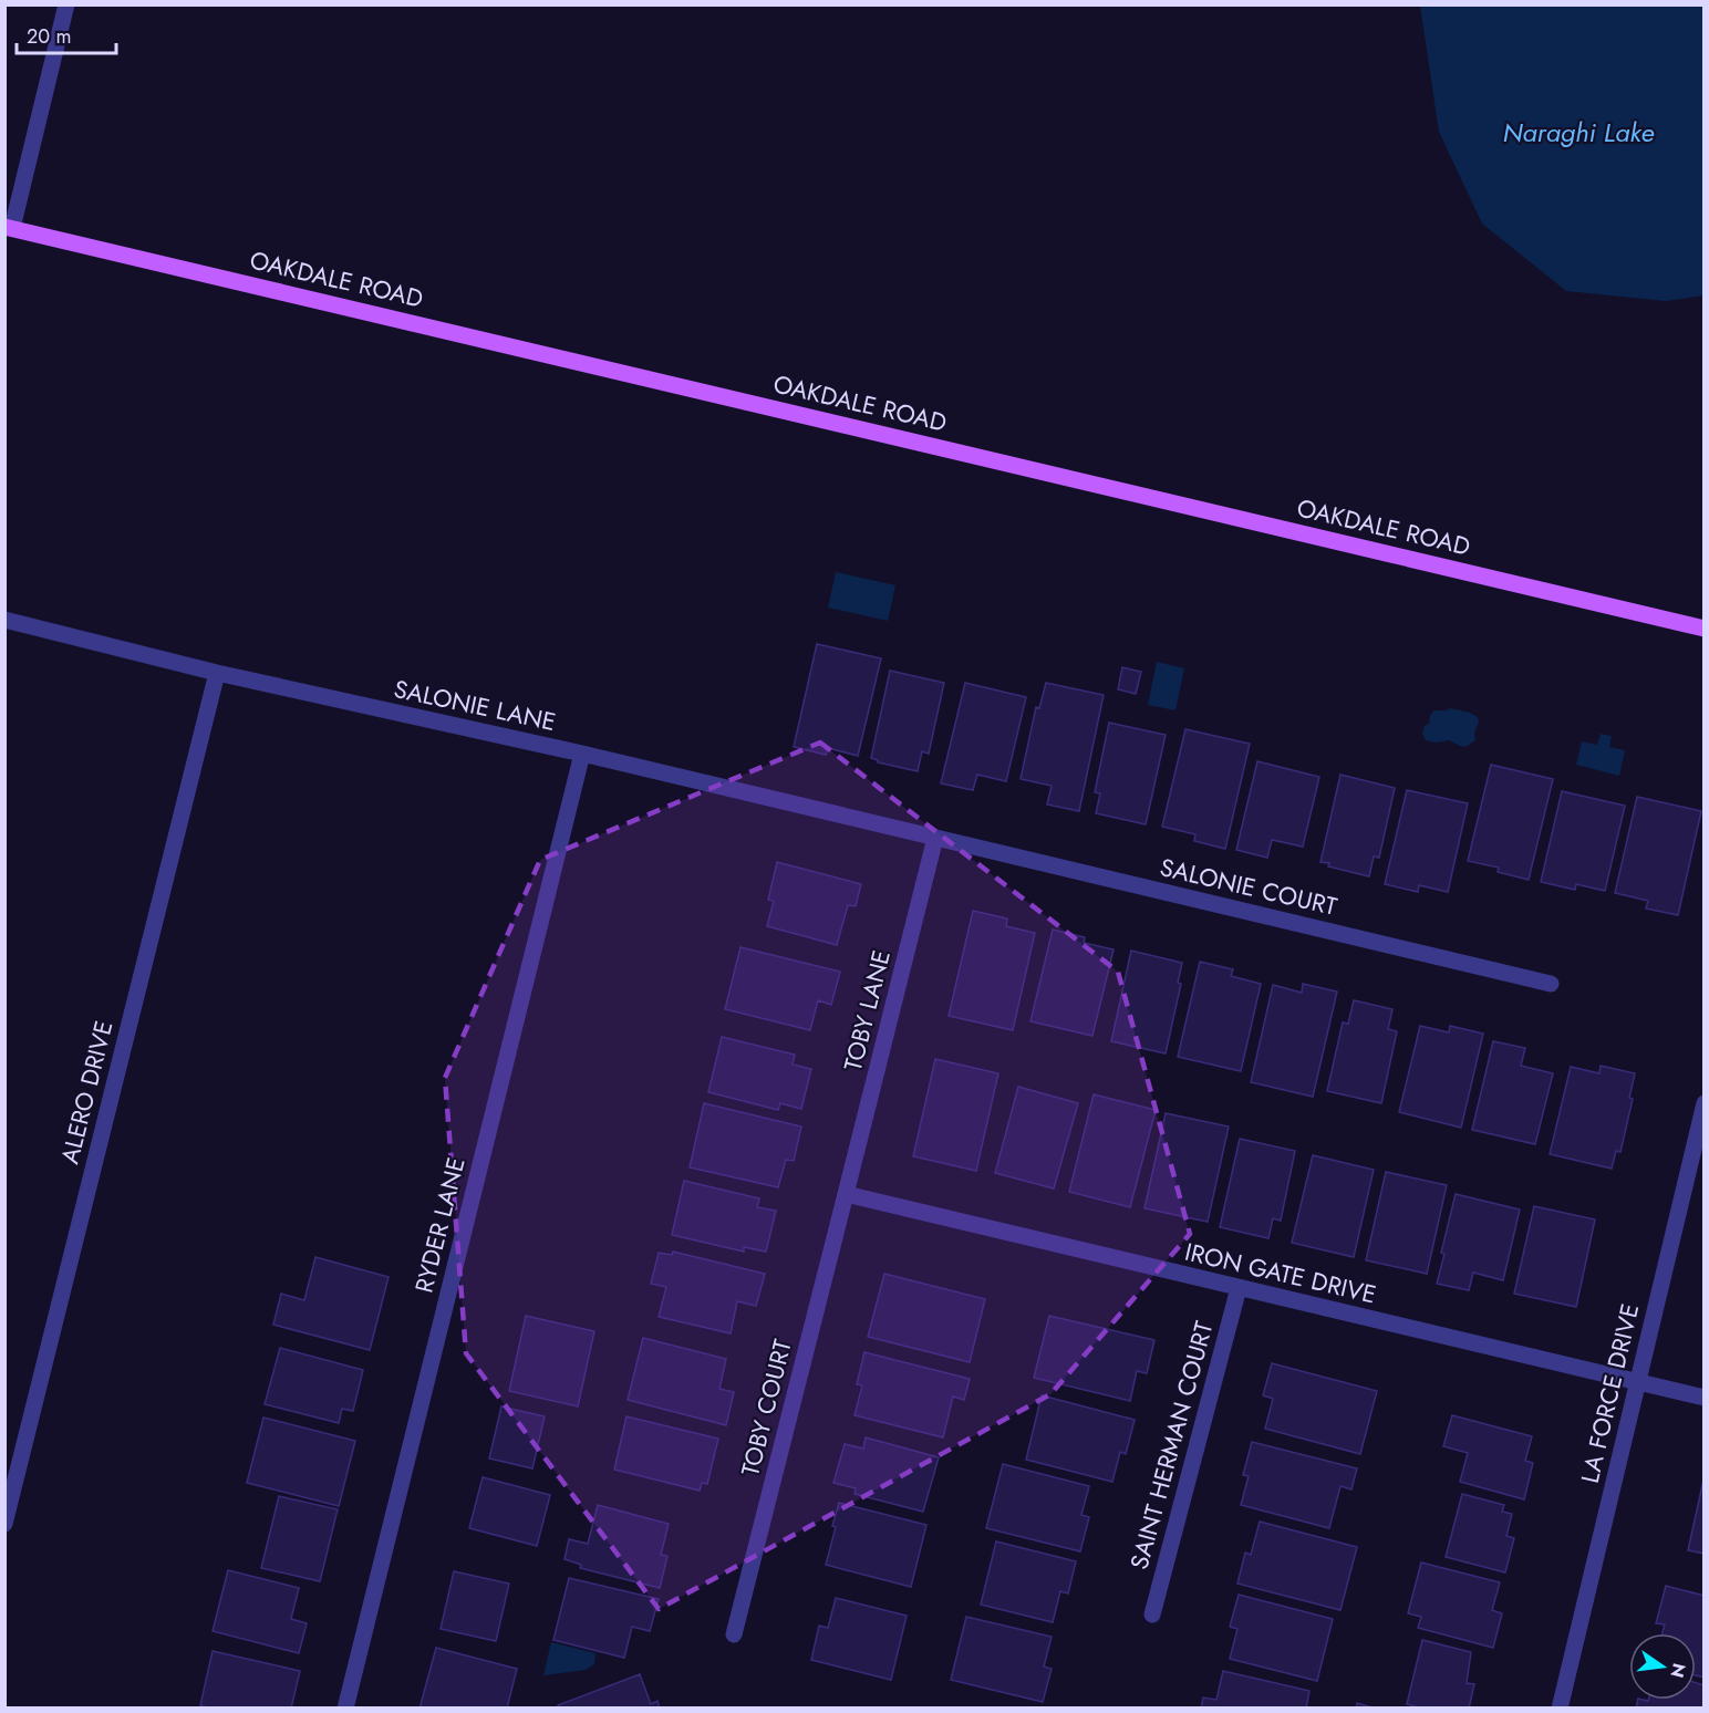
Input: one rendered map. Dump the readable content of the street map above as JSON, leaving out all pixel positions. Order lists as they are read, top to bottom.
{
  "streets": {
    "main road": ["OAKDALE ROAD"],
    "street": [
      "SALONIE LANE",
      "SALONIE COURT",
      "TOBY LANE",
      "ALERO DRIVE",
      "RYDER LANE",
      "IRON GATE DRIVE",
      "LA FORCE DRIVE",
      "TOBY COURT",
      "SAINT HERMAN COURT"
    ]
  },
  "crossings": [
    ["SALONIE LANE", "SALONIE COURT"],
    ["SALONIE LANE", "TOBY LANE"],
    ["SALONIE LANE", "ALERO DRIVE"],
    ["SALONIE LANE", "RYDER LANE"],
    ["SALONIE COURT", "TOBY LANE"],
    ["TOBY LANE", "IRON GATE DRIVE"],
    ["TOBY LANE", "TOBY COURT"],
    ["IRON GATE DRIVE", "LA FORCE DRIVE"],
    ["IRON GATE DRIVE", "TOBY COURT"],
    ["IRON GATE DRIVE", "SAINT HERMAN COURT"]
  ],
  "water": ["Naraghi Lake"],
  "scale_bar": "20 m",
  "north": "right"
}
